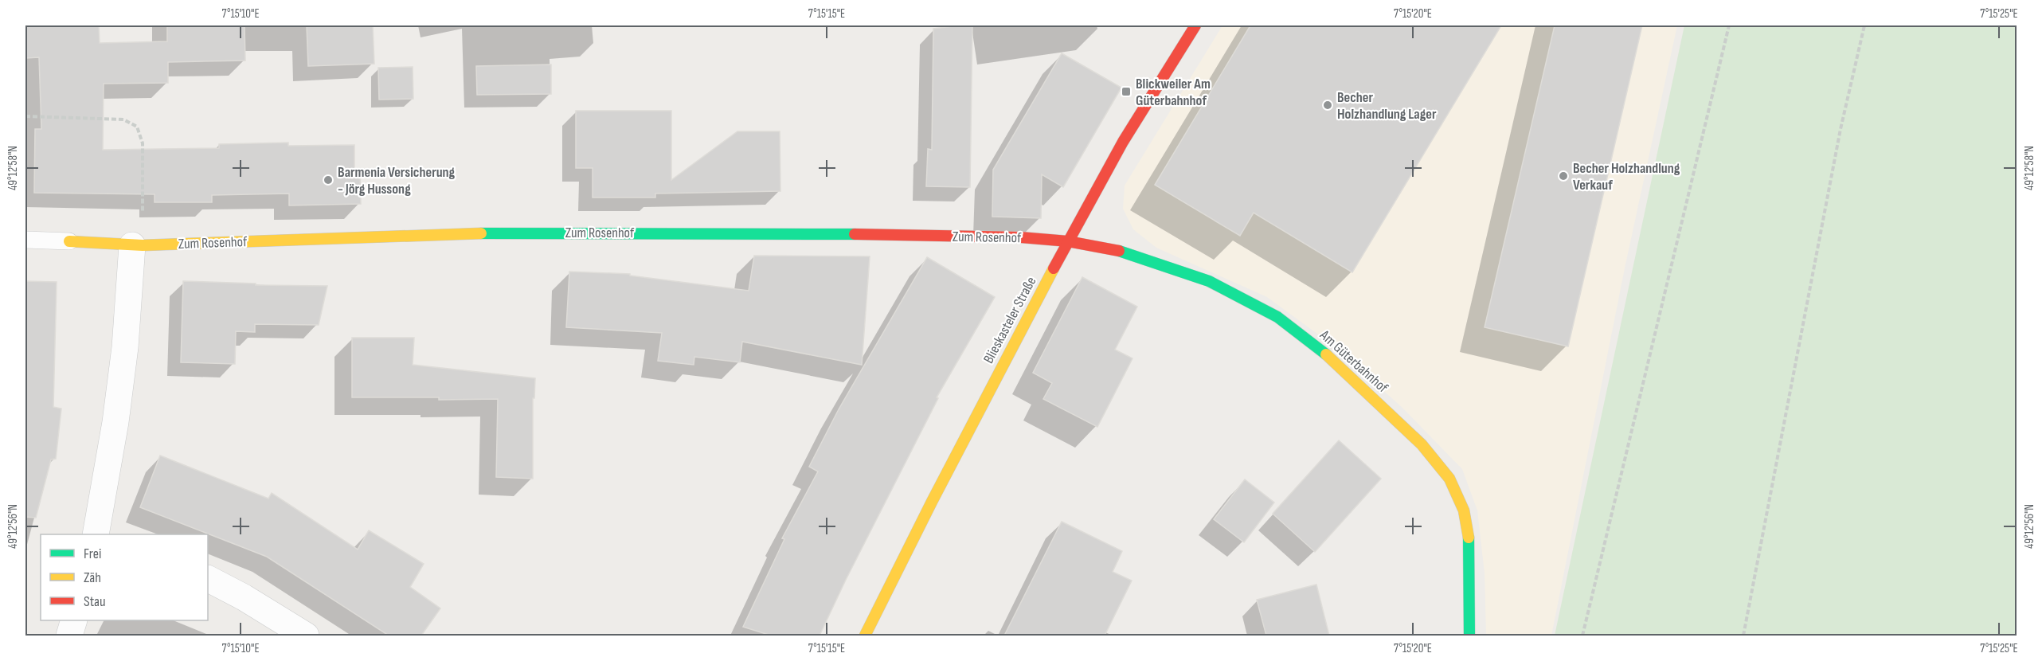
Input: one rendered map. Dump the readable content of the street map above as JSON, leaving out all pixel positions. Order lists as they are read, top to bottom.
{
  "streets": {
    "street": ["Zum Rosenhof", "Blieskasteler Straße", "Am Güterbahnhof"]
  },
  "crossings": [
    ["Zum Rosenhof", "Blieskasteler Straße"],
    ["Zum Rosenhof", "Am Güterbahnhof"],
    ["Blieskasteler Straße", "Am Güterbahnhof"]
  ],
  "places": {
    "transit": ["Blickweiler Am Güterbahnhof"],
    "other": ["Becher Holzhandlung Lager", "Becher Holzhandlung Verkauf", "Barmenia Versicherung - Jörg Hussong"]
  },
  "legend": ["Frei", "Zäh", "Stau"],
  "coordinates": [
    "7°15'10\"E",
    "7°15'15\"E",
    "7°15'20\"E",
    "7°15'25\"E",
    "49°12'58\"N",
    "49°12'56\"N"
  ]
}
